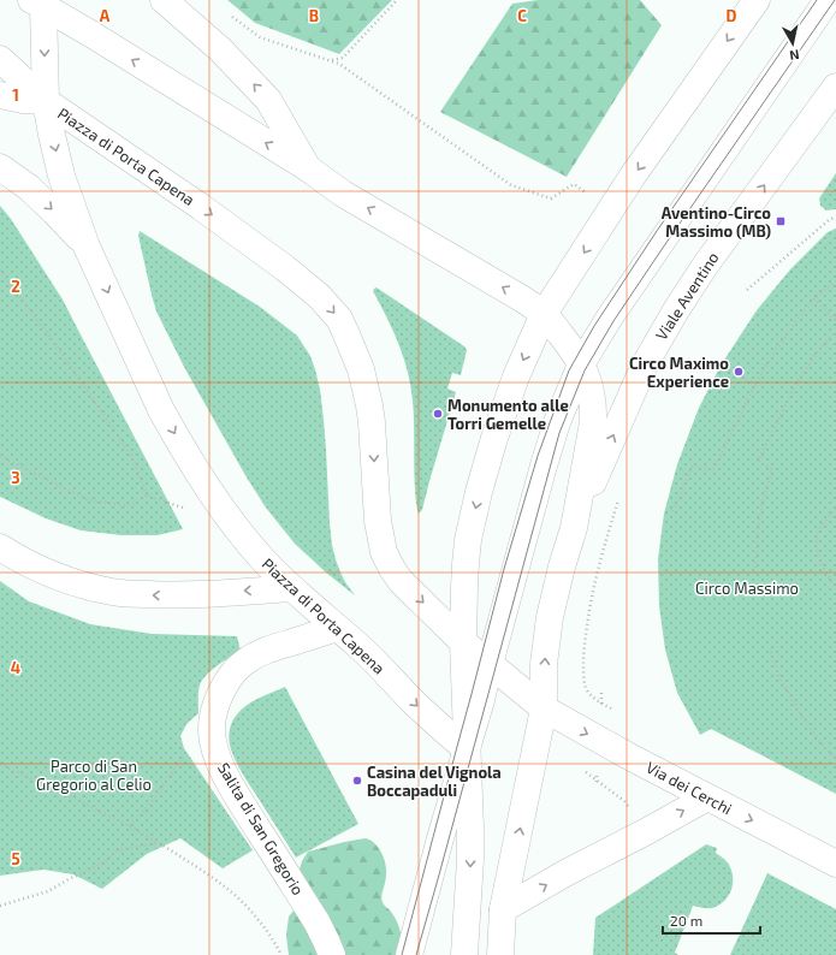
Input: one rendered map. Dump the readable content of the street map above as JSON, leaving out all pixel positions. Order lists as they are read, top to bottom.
{
  "streets": {
    "main road": [
      "Piazza di Porta Capena",
      "Viale Aventino",
      "Via dei Cerchi",
      "Salita di San Gregorio"
    ]
  },
  "crossings": [
    ["Piazza di Porta Capena", "Via dei Cerchi"],
    ["Piazza di Porta Capena", "Salita di San Gregorio"]
  ],
  "one_way": ["Via dei Cerchi"],
  "parks": ["Circo Massimo", "Parco di San Gregorio al Celio"],
  "places": {
    "transit": ["Aventino-Circo Massimo (MB)"],
    "other": ["Circo Maximo Experience", "Monumento alle Torri Gemelle", "Casina del Vignola Boccapaduli"]
  },
  "scale_bar": "20 m",
  "north": "bottom",
  "grid": {
    "columns": [
      "A",
      "B",
      "C",
      "D"
    ],
    "rows": [
      "1",
      "2",
      "3",
      "4",
      "5"
    ]
  }
}
